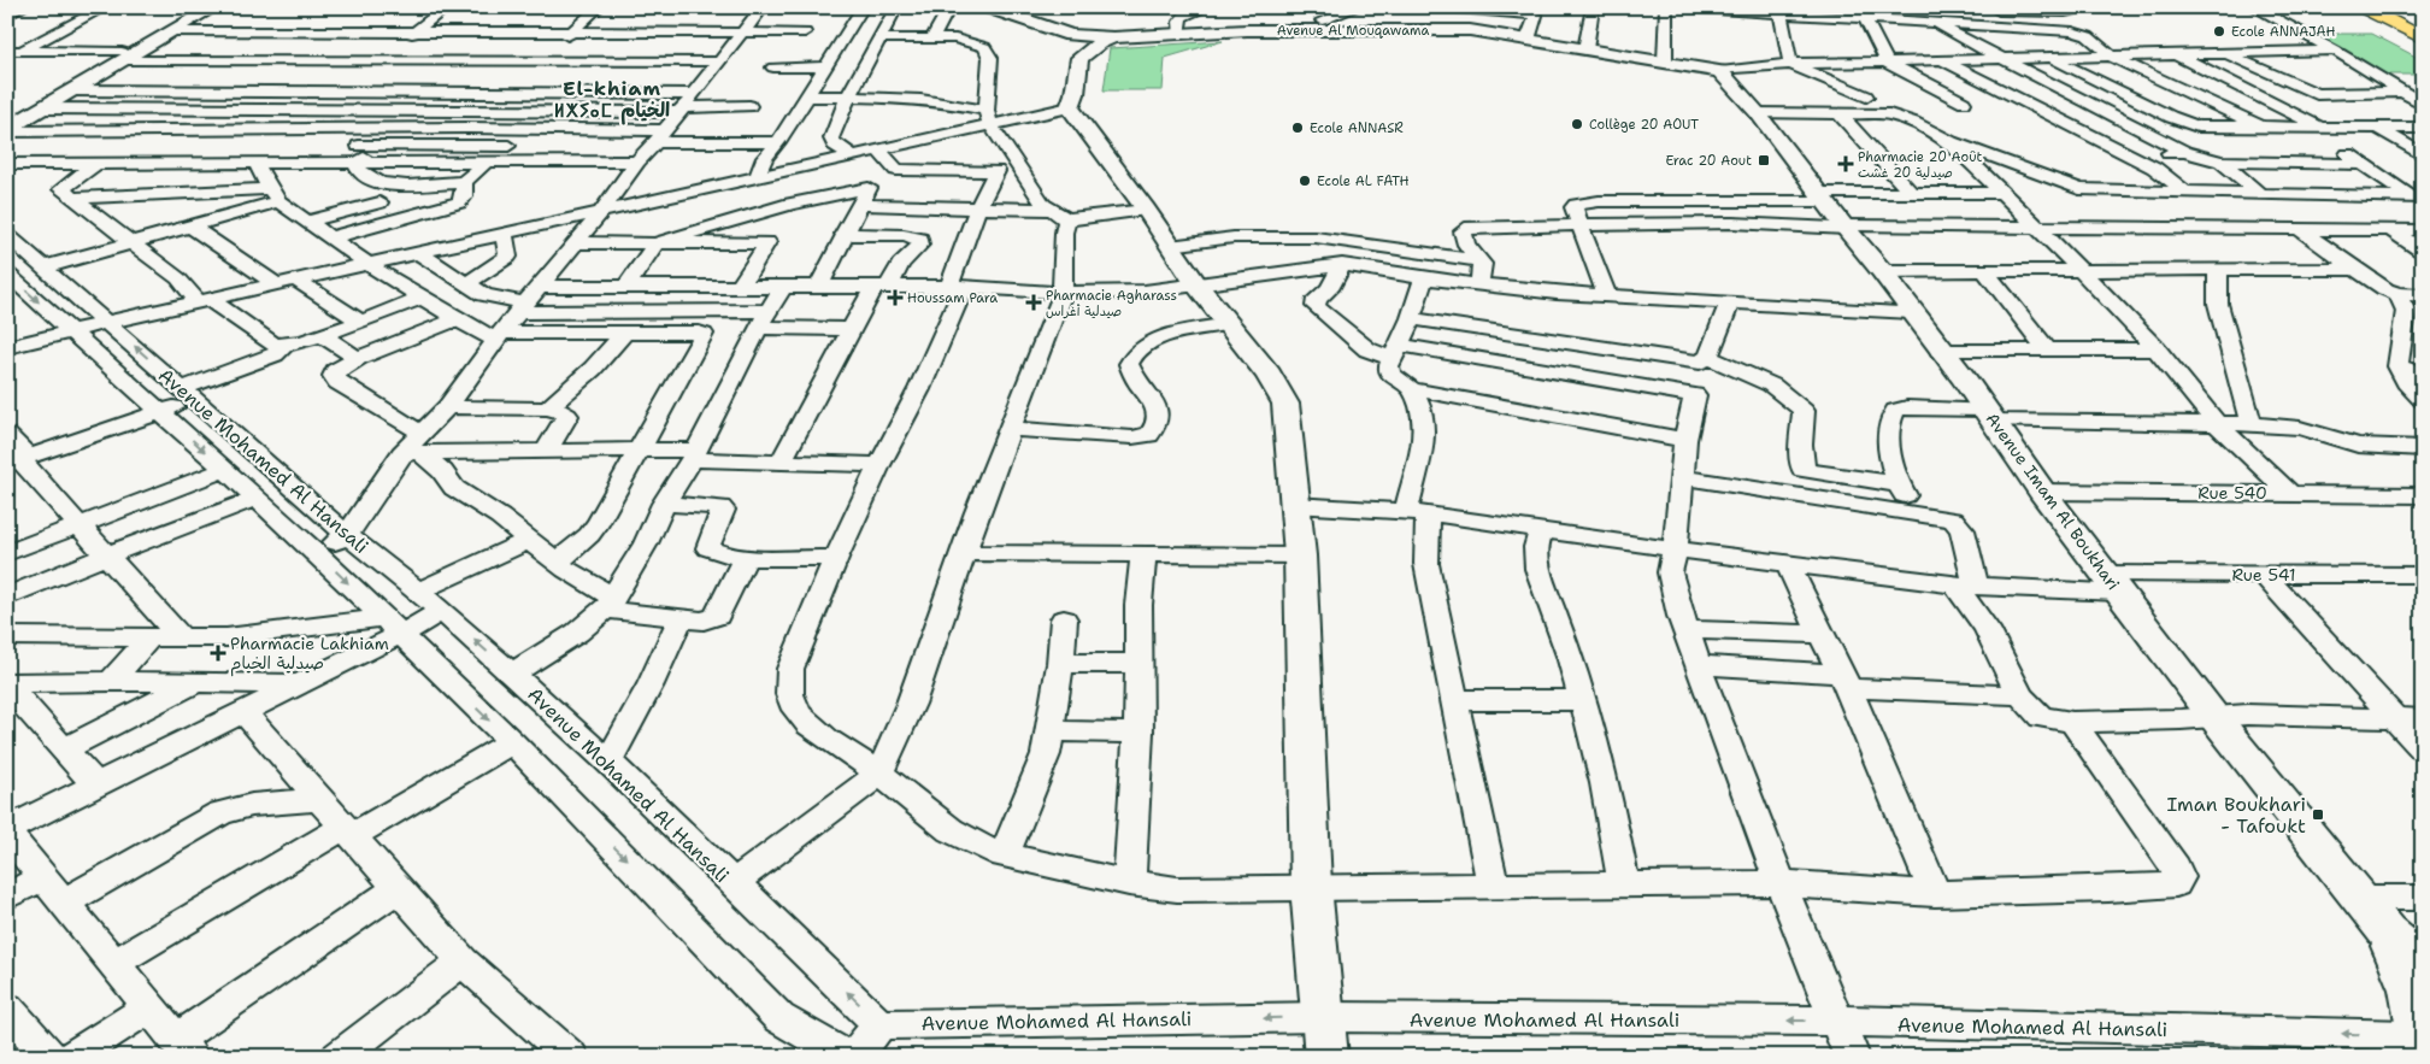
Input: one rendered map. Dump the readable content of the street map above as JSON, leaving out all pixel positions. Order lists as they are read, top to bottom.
{
  "streets": {
    "street": [
      "Avenue Al Mouqawama",
      "Avenue Mohamed Al Hansali",
      "Rue 540",
      "Avenue Imam Al Boukhari",
      "Rue 541"
    ]
  },
  "crossings": [
    ["Avenue Al Mouqawama", "Avenue Imam Al Boukhari"],
    ["Avenue Mohamed Al Hansali", "Avenue Imam Al Boukhari"],
    ["Rue 540", "Avenue Imam Al Boukhari"],
    ["Avenue Imam Al Boukhari", "Rue 541"]
  ],
  "districts": ["El-khiam ⵍⵅⵢⴰⵎ الخيام"],
  "places": {
    "other": [
      "Ecole ANNAJAH",
      "Collège 20 AOUT",
      "Ecole ANNASR",
      "Ecole AL FATH"
    ],
    "transit": ["Erac 20 Aout", "Iman Boukhari - Tafoukt"],
    "health": [
      "Pharmacie 20 Août صيدلية 20 غشت",
      "Houssam Para",
      "Pharmacie Agharass صيدلية أغراس",
      "Pharmacie Lakhiam صيدلية الخيام"
    ]
  }
}
